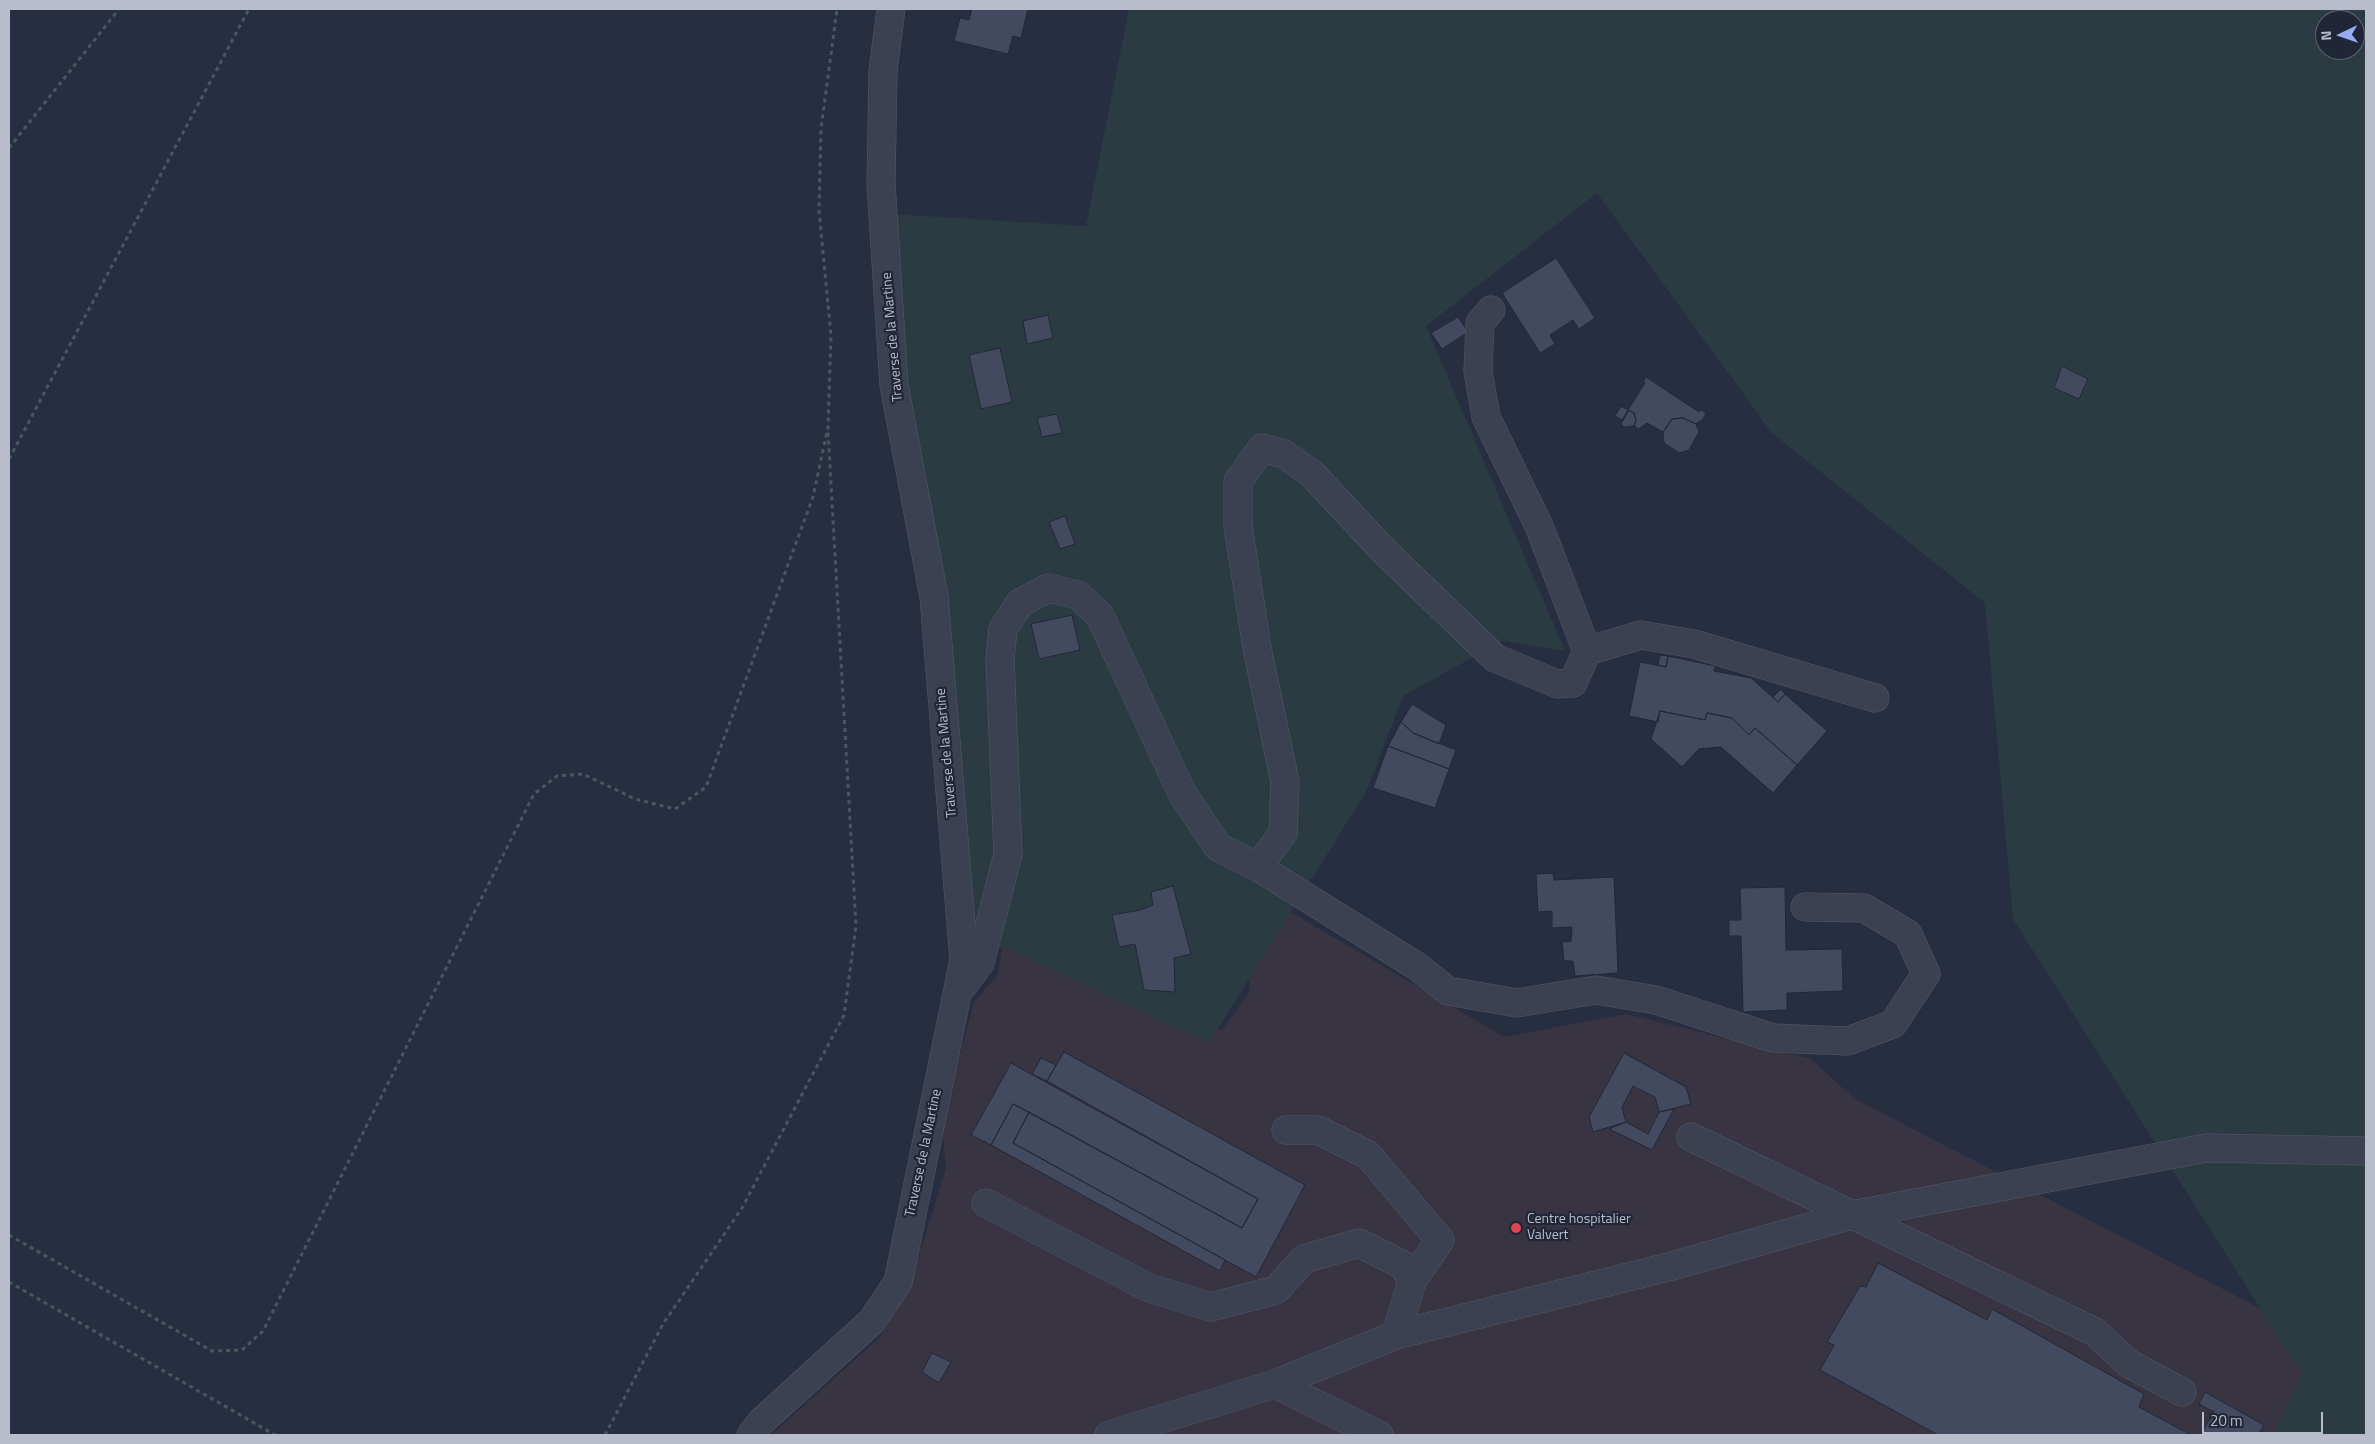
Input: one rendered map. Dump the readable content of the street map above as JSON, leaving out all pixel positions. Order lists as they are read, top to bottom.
{
  "streets": {
    "street": ["Traverse de la Martine"]
  },
  "places": ["Centre hospitalier Valvert"],
  "scale_bar": "20 m",
  "north": "left"
}
